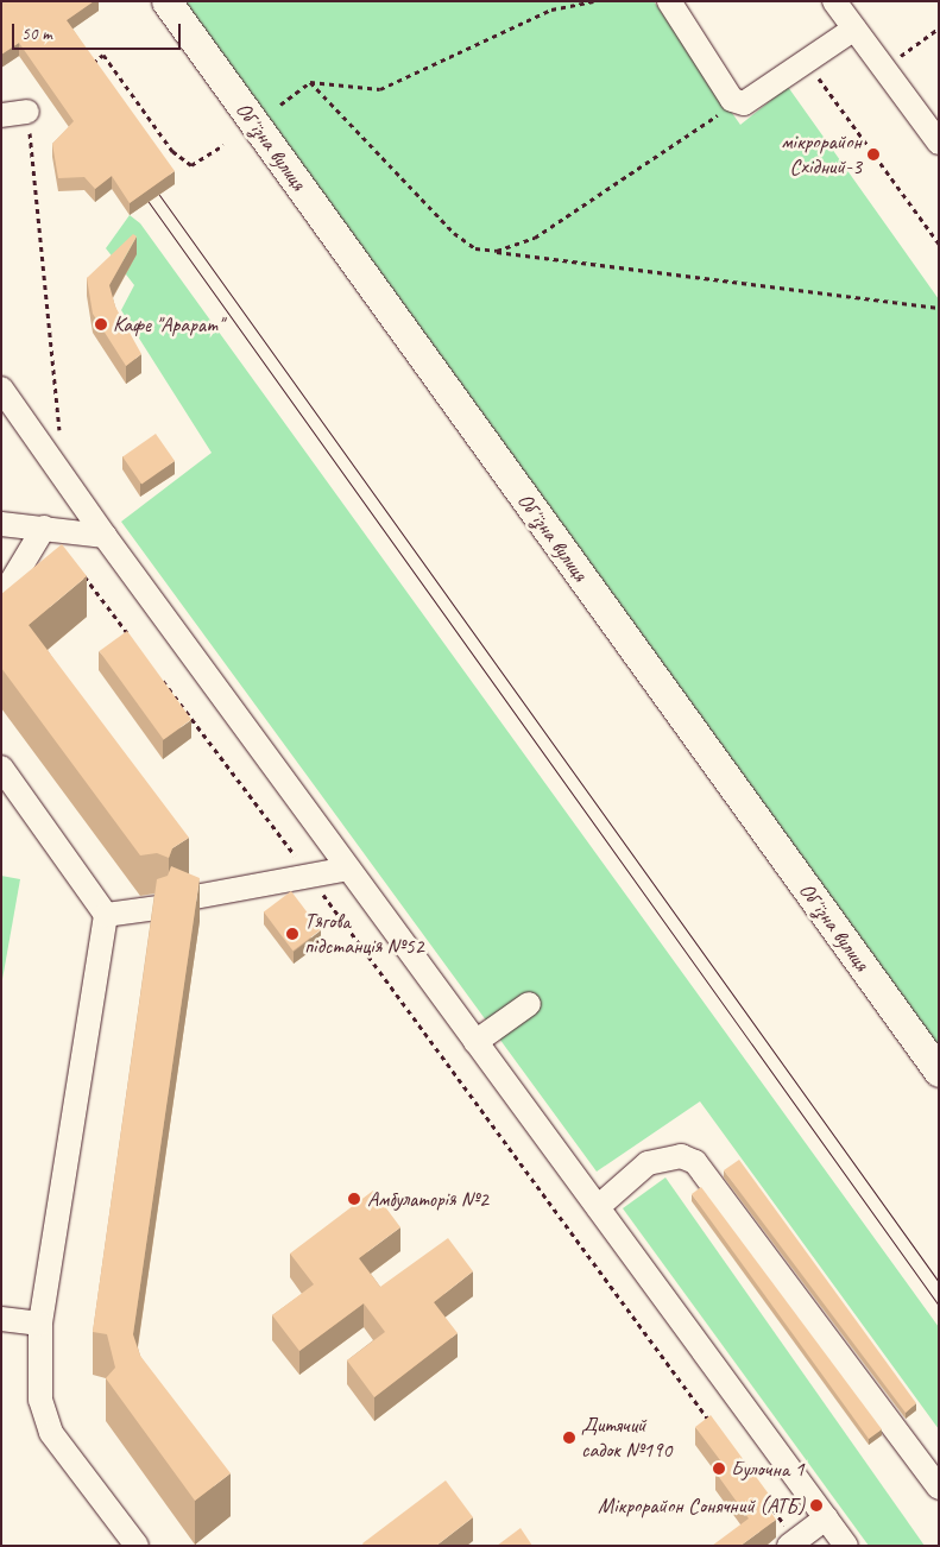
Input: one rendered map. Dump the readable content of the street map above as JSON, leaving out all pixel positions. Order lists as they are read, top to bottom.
{
  "streets": {
    "main road": ["Обʼїзна вулиця"]
  },
  "places": [
    "мікрорайон Східний-3",
    "Кафе \"Арарат\"",
    "Тягова підстанція №52",
    "Амбулаторія №2",
    "Дитячий садок №190",
    "Булочна 1",
    "Мікрорайон Сонячний (АТБ)"
  ],
  "scale_bar": "50 m"
}
